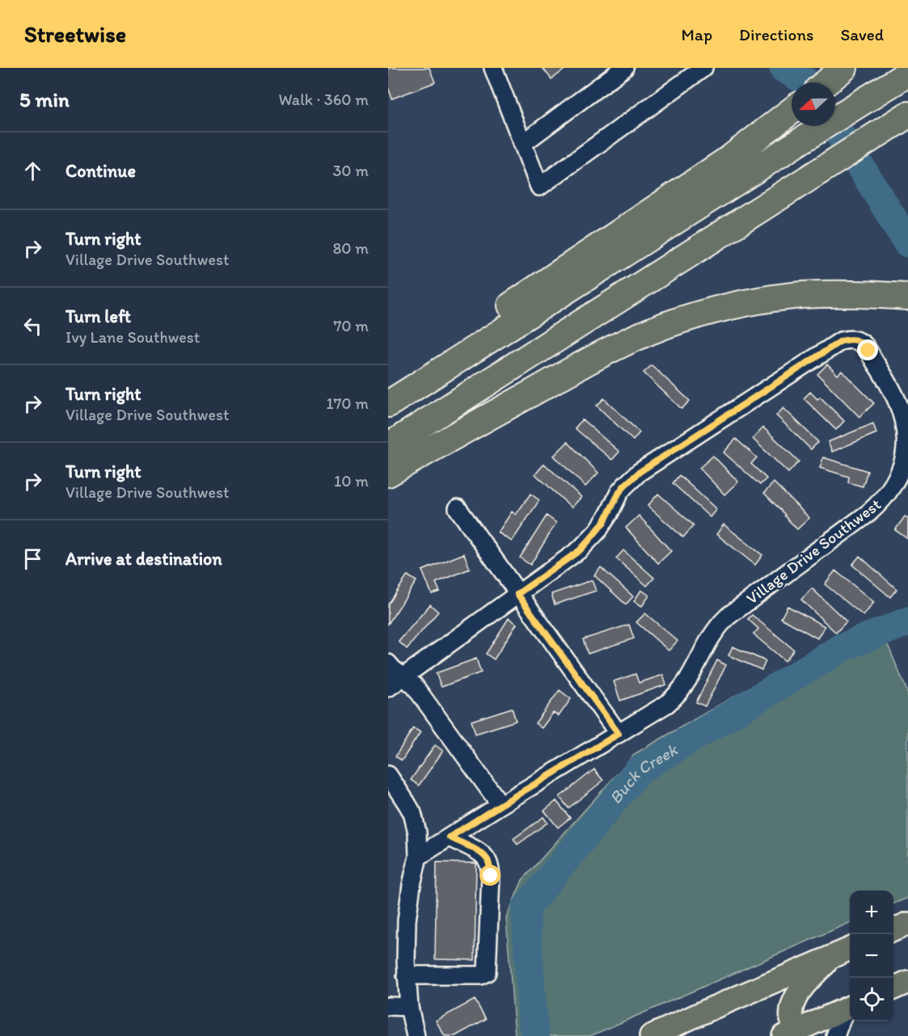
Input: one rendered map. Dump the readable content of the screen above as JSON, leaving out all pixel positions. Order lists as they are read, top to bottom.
{
  "streets": {
    "street": ["Village Drive Southwest"]
  },
  "water": ["Buck Creek"],
  "north": "left",
  "page": {
    "header": "Streetwise",
    "nav": ["Map", "Directions", "Saved"],
    "heading": ["5 min", "Walk · 360 m"],
    "list": [
      ["Continue", "30 m"],
      ["Turn right", "Village Drive Southwest", "80 m"],
      ["Turn left", "Ivy Lane Southwest", "70 m"],
      ["Turn right", "Village Drive Southwest", "170 m"],
      ["Turn right", "Village Drive Southwest", "10 m"],
      "Arrive at destination"
    ],
    "map_buttons": ["+", "−"]
  }
}
